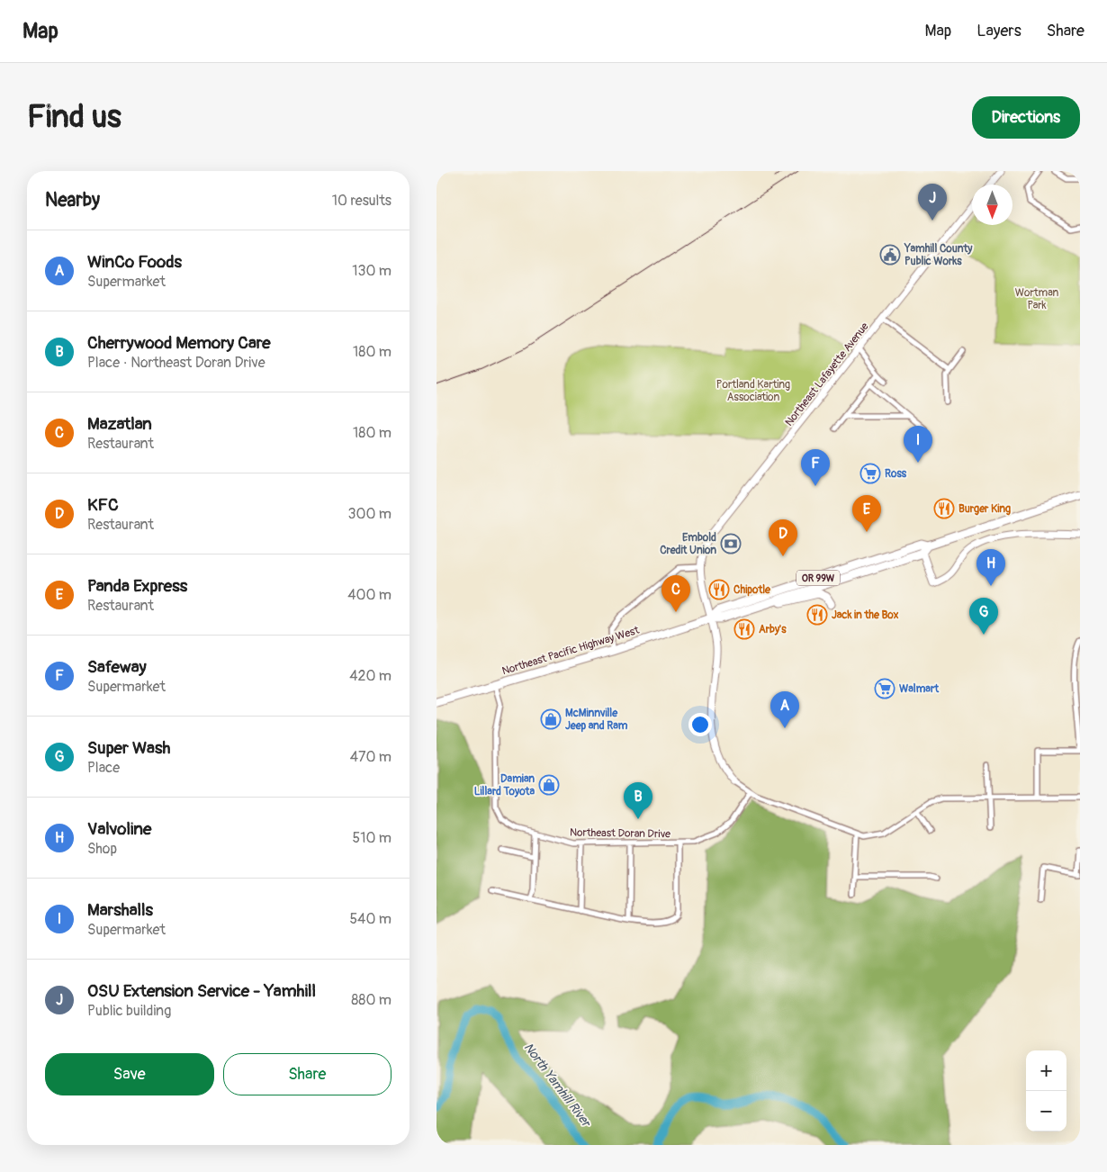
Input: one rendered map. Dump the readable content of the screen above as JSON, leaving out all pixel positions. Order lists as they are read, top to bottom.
{
  "streets": {
    "highway": ["OR 99W", "Northeast Pacific Highway West"],
    "main road": ["Northeast Lafayette Avenue"],
    "street": ["Northeast Doran Drive"]
  },
  "crossings": [
    ["Northeast Lafayette Avenue", "Northeast Pacific Highway West"],
    ["Northeast Pacific Highway West", "Northeast Doran Drive"]
  ],
  "water": ["North Yamhill River"],
  "parks": ["Wortman Park", "Portland Karting Association"],
  "places": {
    "public building": ["Yamhill County Public Works"],
    "supermarket": ["Ross", "Walmart"],
    "restaurant": [
      "Burger King",
      "Chipotle",
      "Jack in the Box",
      "Arby's"
    ],
    "bank": ["Embold Credit Union"],
    "shop": ["McMinnville Jeep and Ram", "Damian Lillard Toyota"]
  },
  "north": "bottom",
  "page": {
    "header": "Map",
    "nav": ["Map", "Layers", "Share"],
    "buttons": [
      "Directions",
      ["Save", "Share"]
    ],
    "title": "Find us",
    "heading": ["Nearby", "10 results"],
    "pins": [
      "J",
      "I",
      "F",
      "E",
      "D",
      "H",
      "C",
      "G",
      "A",
      "B"
    ],
    "list": [
      {
        "mark": "A",
        "name": "WinCo Foods",
        "note": "Supermarket",
        "value": "130 m"
      },
      {
        "mark": "B",
        "name": "Cherrywood Memory Care",
        "note": "Place · Northeast Doran Drive",
        "value": "180 m"
      },
      {
        "mark": "C",
        "name": "Mazatlan",
        "note": "Restaurant",
        "value": "180 m"
      },
      {
        "mark": "D",
        "name": "KFC",
        "note": "Restaurant",
        "value": "300 m"
      },
      {
        "mark": "E",
        "name": "Panda Express",
        "note": "Restaurant",
        "value": "400 m"
      },
      {
        "mark": "F",
        "name": "Safeway",
        "note": "Supermarket",
        "value": "420 m"
      },
      {
        "mark": "G",
        "name": "Super Wash",
        "note": "Place",
        "value": "470 m"
      },
      {
        "mark": "H",
        "name": "Valvoline",
        "note": "Shop",
        "value": "510 m"
      },
      {
        "mark": "I",
        "name": "Marshalls",
        "note": "Supermarket",
        "value": "540 m"
      },
      {
        "mark": "J",
        "name": "OSU Extension Service - Yamhill",
        "note": "Public building",
        "value": "880 m"
      }
    ],
    "map_buttons": ["+", "−"]
  }
}
